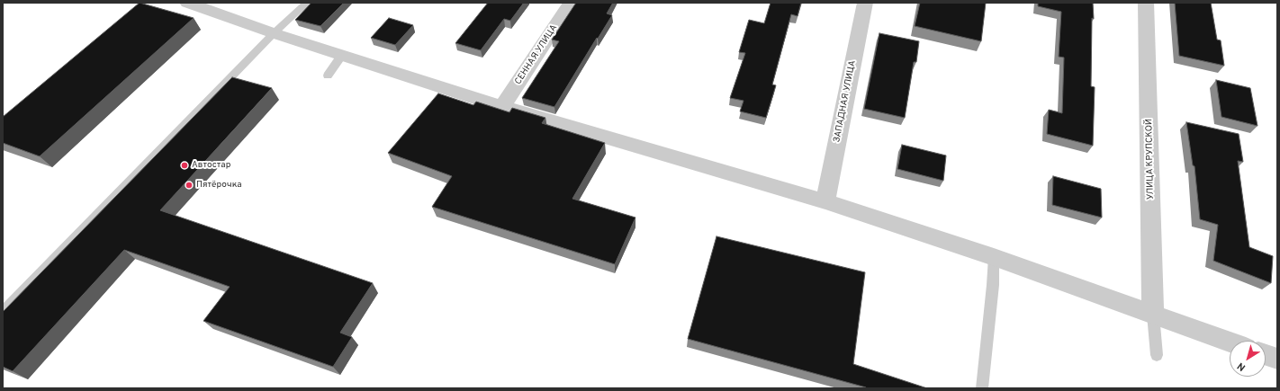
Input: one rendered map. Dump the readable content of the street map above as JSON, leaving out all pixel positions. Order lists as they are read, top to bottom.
{
  "streets": {
    "street": ["СЕННАЯ УЛИЦА", "ЗАПАДНАЯ УЛИЦА", "УЛИЦА КРУПСКОЙ"]
  },
  "places": ["Автостар", "Пятёрочка"],
  "north": "bottom left"
}
